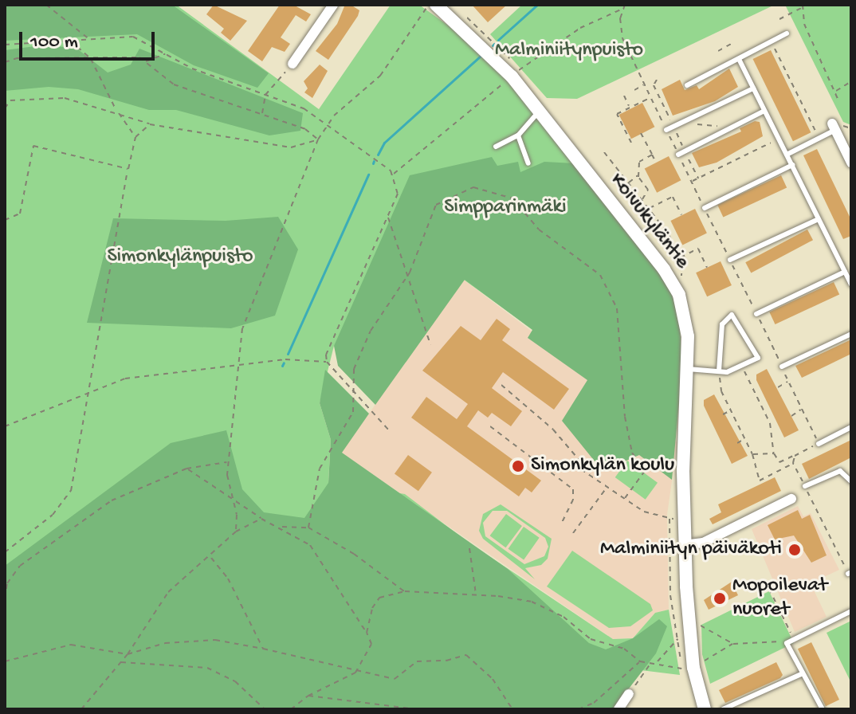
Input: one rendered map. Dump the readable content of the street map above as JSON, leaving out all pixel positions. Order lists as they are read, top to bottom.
{
  "streets": {
    "main road": ["Koivukyläntie"]
  },
  "parks": ["Malminiitynpuisto", "Simpparinmäki", "Simonkylänpuisto"],
  "places": ["Simonkylän koulu", "Malminiityn päiväkoti", "Mopoilevat nuoret"],
  "scale_bar": "100 m"
}
